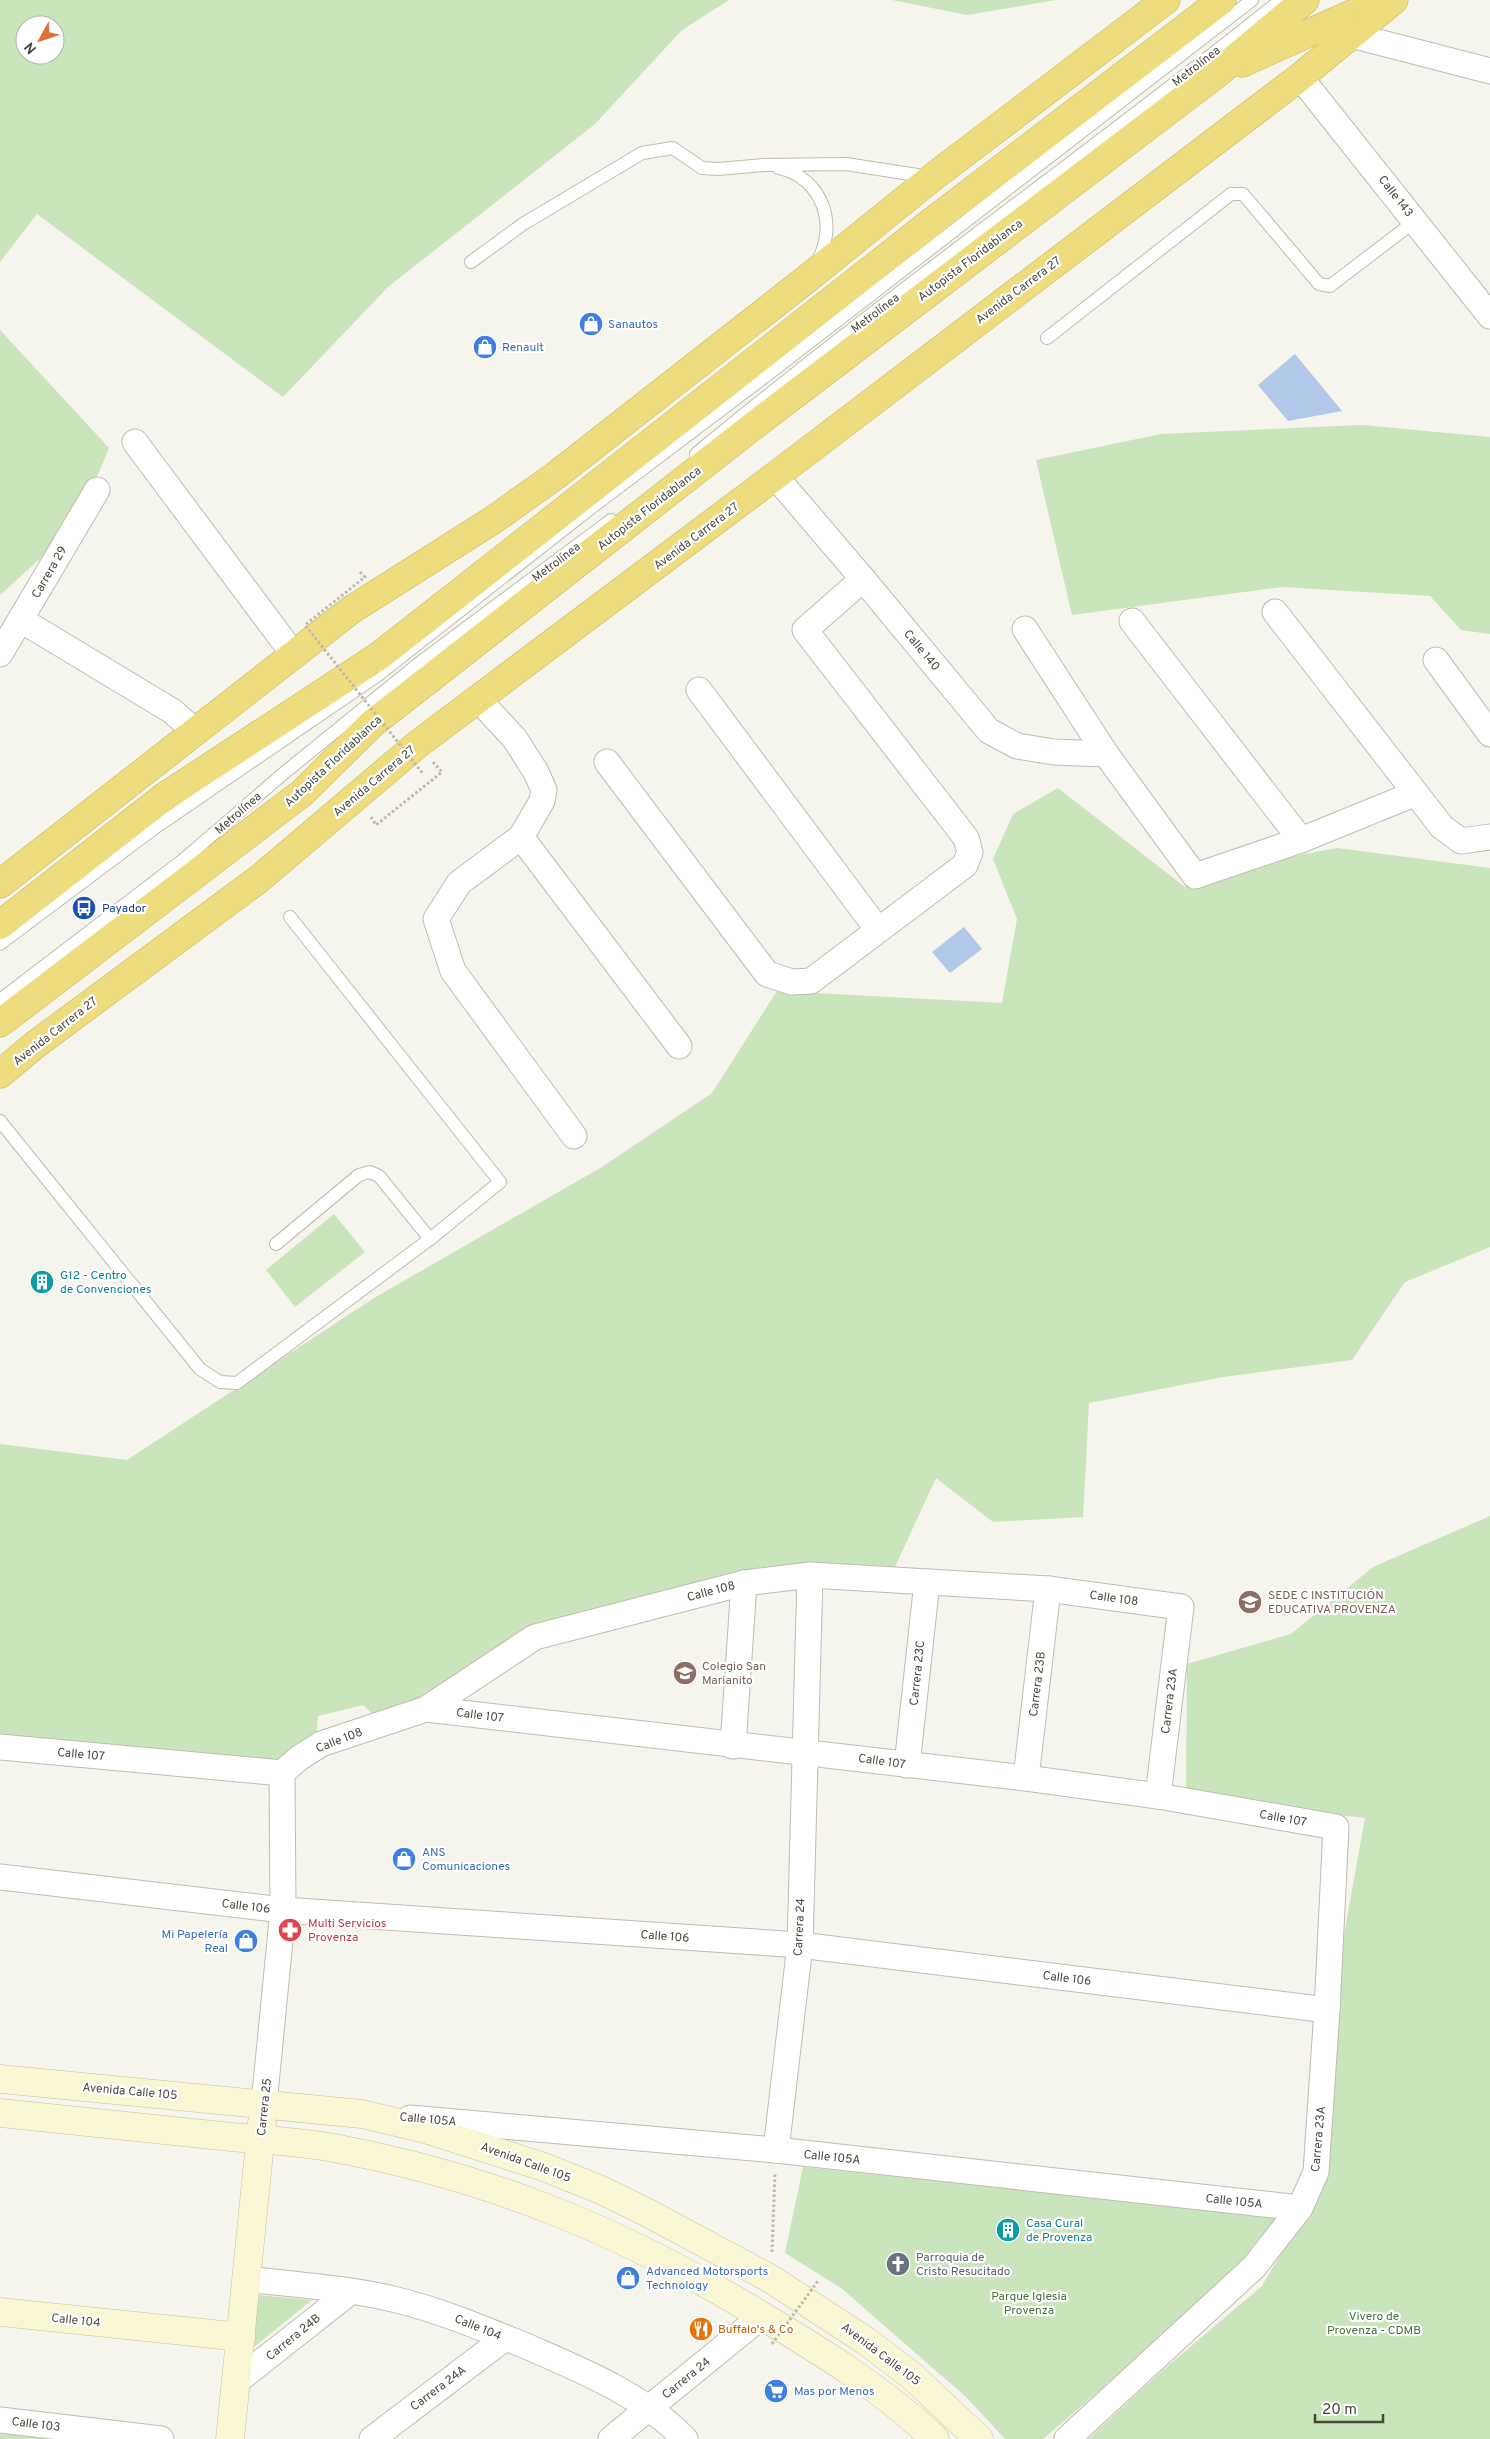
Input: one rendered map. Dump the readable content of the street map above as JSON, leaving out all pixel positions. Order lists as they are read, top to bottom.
{
  "streets": {
    "highway": ["Autopista Floridablanca", "Avenida Carrera 27"],
    "main road": ["Avenida Calle 105", "Carrera 25", "Calle 104"],
    "street": [
      "Calle 143",
      "Carrera 29",
      "Calle 140",
      "Calle 108",
      "Carrera 23C",
      "Carrera 23B",
      "Carrera 23A",
      "Calle 107",
      "Calle 106",
      "Carrera 24",
      "Calle 105A",
      "Carrera 24B",
      "Carrera 24A",
      "Calle 103"
    ],
    "lane": ["Metrolínea"]
  },
  "crossings": [
    ["Calle 143", "Avenida Carrera 27"],
    ["Avenida Carrera 27", "Calle 140"],
    ["Calle 108", "Carrera 23C"],
    ["Calle 108", "Carrera 23B"],
    ["Calle 108", "Carrera 23A"],
    ["Calle 108", "Calle 107"],
    ["Calle 108", "Carrera 24"],
    ["Calle 108", "Carrera 25"],
    ["Carrera 23C", "Calle 107"],
    ["Carrera 23B", "Calle 107"],
    ["Carrera 23A", "Calle 107"],
    ["Carrera 23A", "Calle 106"],
    ["Carrera 23A", "Calle 105A"],
    ["Calle 107", "Carrera 24"],
    ["Calle 107", "Carrera 25"],
    ["Calle 106", "Carrera 24"],
    ["Calle 106", "Carrera 25"],
    ["Carrera 24", "Calle 105A"],
    ["Carrera 24", "Calle 104"],
    ["Avenida Calle 105", "Carrera 25"],
    ["Avenida Calle 105", "Calle 105A"],
    ["Carrera 25", "Calle 104"],
    ["Carrera 25", "Carrera 24B"],
    ["Calle 104", "Carrera 24B"],
    ["Calle 104", "Carrera 24A"]
  ],
  "parks": ["Parque Iglesia Provenza", "Vivero de Provenza - CDMB"],
  "places": {
    "shop": [
      "Sanautos",
      "Renault",
      "ANS Comunicaciones",
      "Mi Papelería Real",
      "Advanced Motorsports Technology"
    ],
    "bus stop": ["Payador"],
    "building": ["G12 - Centro de Convenciones", "Casa Cural de Provenza"],
    "school or university": ["SEDE C INSTITUCIÓN EDUCATIVA PROVENZA", "Colegio San Marianito"],
    "pharmacy": ["Multi Servicios Provenza"],
    "church": ["Parroquia de Cristo Resucitado"],
    "restaurant": ["Buffalo's & Co"],
    "supermarket": ["Mas por Menos"]
  },
  "scale_bar": "20 m",
  "north": "bottom left"
}
